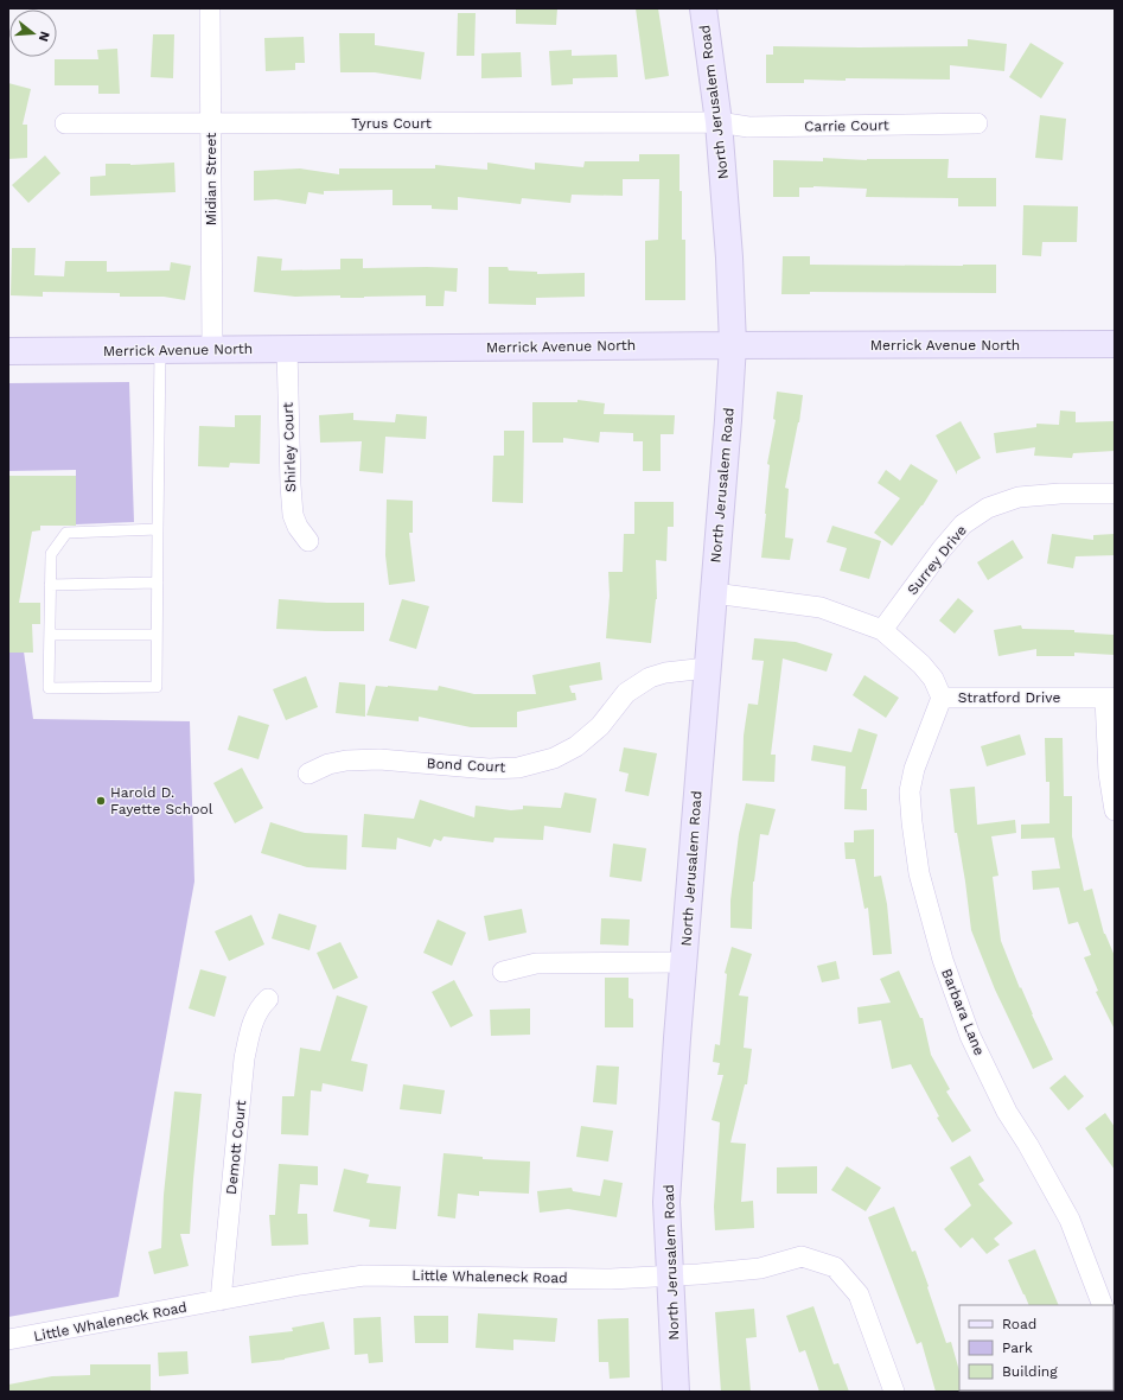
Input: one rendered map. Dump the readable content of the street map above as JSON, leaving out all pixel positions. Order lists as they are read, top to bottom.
{
  "streets": {
    "main road": ["North Jerusalem Road", "Merrick Avenue North"],
    "street": [
      "Tyrus Court",
      "Carrie Court",
      "Midian Street",
      "Shirley Court",
      "Surrey Drive",
      "Stratford Drive",
      "Bond Court",
      "Barbara Lane",
      "Demott Court",
      "Little Whaleneck Road"
    ]
  },
  "crossings": [
    ["North Jerusalem Road", "Tyrus Court"],
    ["North Jerusalem Road", "Carrie Court"],
    ["North Jerusalem Road", "Merrick Avenue North"],
    ["North Jerusalem Road", "Stratford Drive"],
    ["North Jerusalem Road", "Bond Court"],
    ["North Jerusalem Road", "Little Whaleneck Road"],
    ["Tyrus Court", "Carrie Court"],
    ["Tyrus Court", "Midian Street"],
    ["Midian Street", "Merrick Avenue North"],
    ["Merrick Avenue North", "Shirley Court"],
    ["Surrey Drive", "Stratford Drive"],
    ["Stratford Drive", "Barbara Lane"],
    ["Demott Court", "Little Whaleneck Road"]
  ],
  "places": ["Harold D. Fayette School"],
  "legend": ["Road", "Park", "Building"],
  "north": "right"
}
